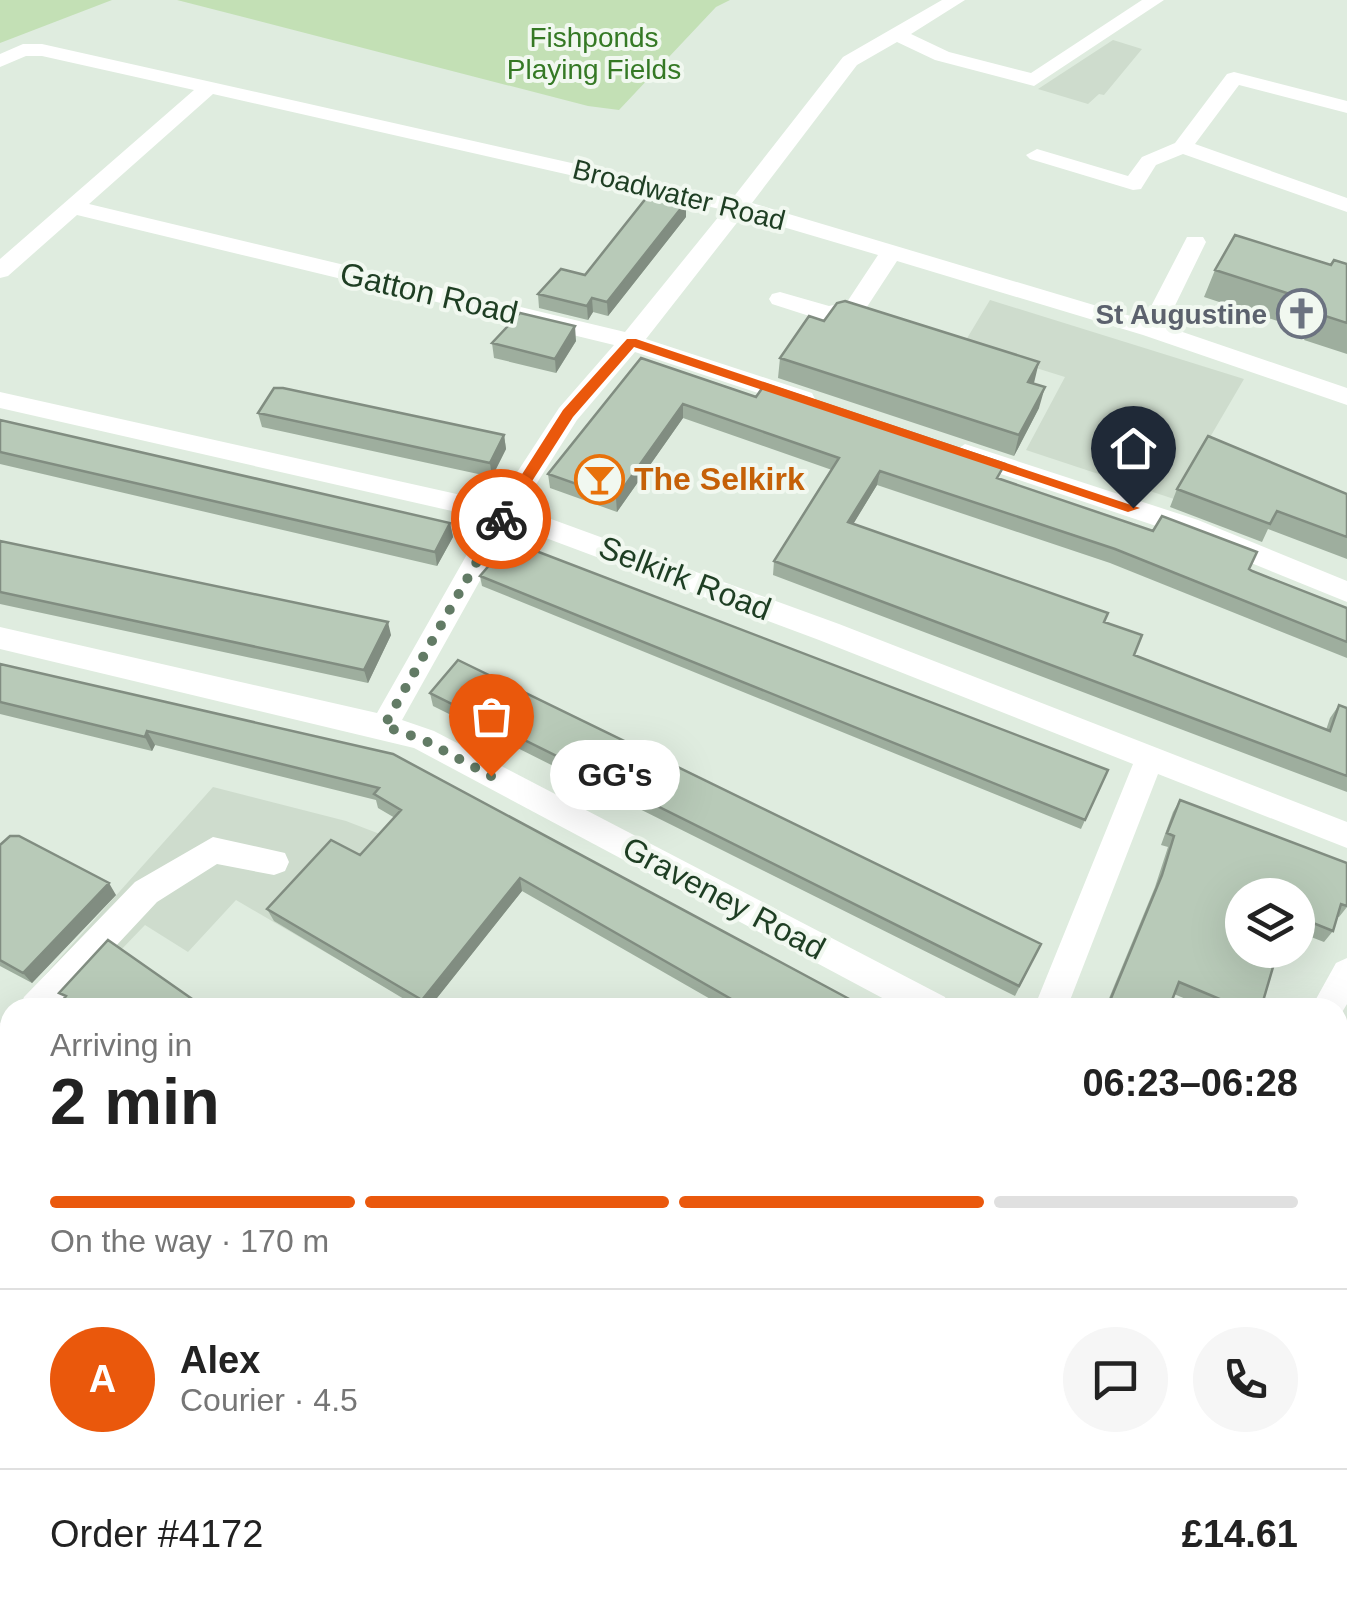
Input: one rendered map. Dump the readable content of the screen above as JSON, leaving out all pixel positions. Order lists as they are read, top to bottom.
{
  "streets": {
    "street": [
      "Broadwater Road",
      "Gatton Road",
      "Selkirk Road",
      "Graveney Road"
    ]
  },
  "parks": ["Fishponds Playing Fields"],
  "places": {
    "church": ["St Augustine"],
    "bar": ["The Selkirk"],
    "other": ["GG's"]
  },
  "page": {
    "bubble": "GG's",
    "heading": ["2 min", "Arriving in", "06:23–06:28"],
    "panel": [
      "Alex",
      "Courier · 4.5",
      "Order #4172",
      "£14.61"
    ],
    "bar": "On the way · 170 m",
    "round": "A"
  }
}
